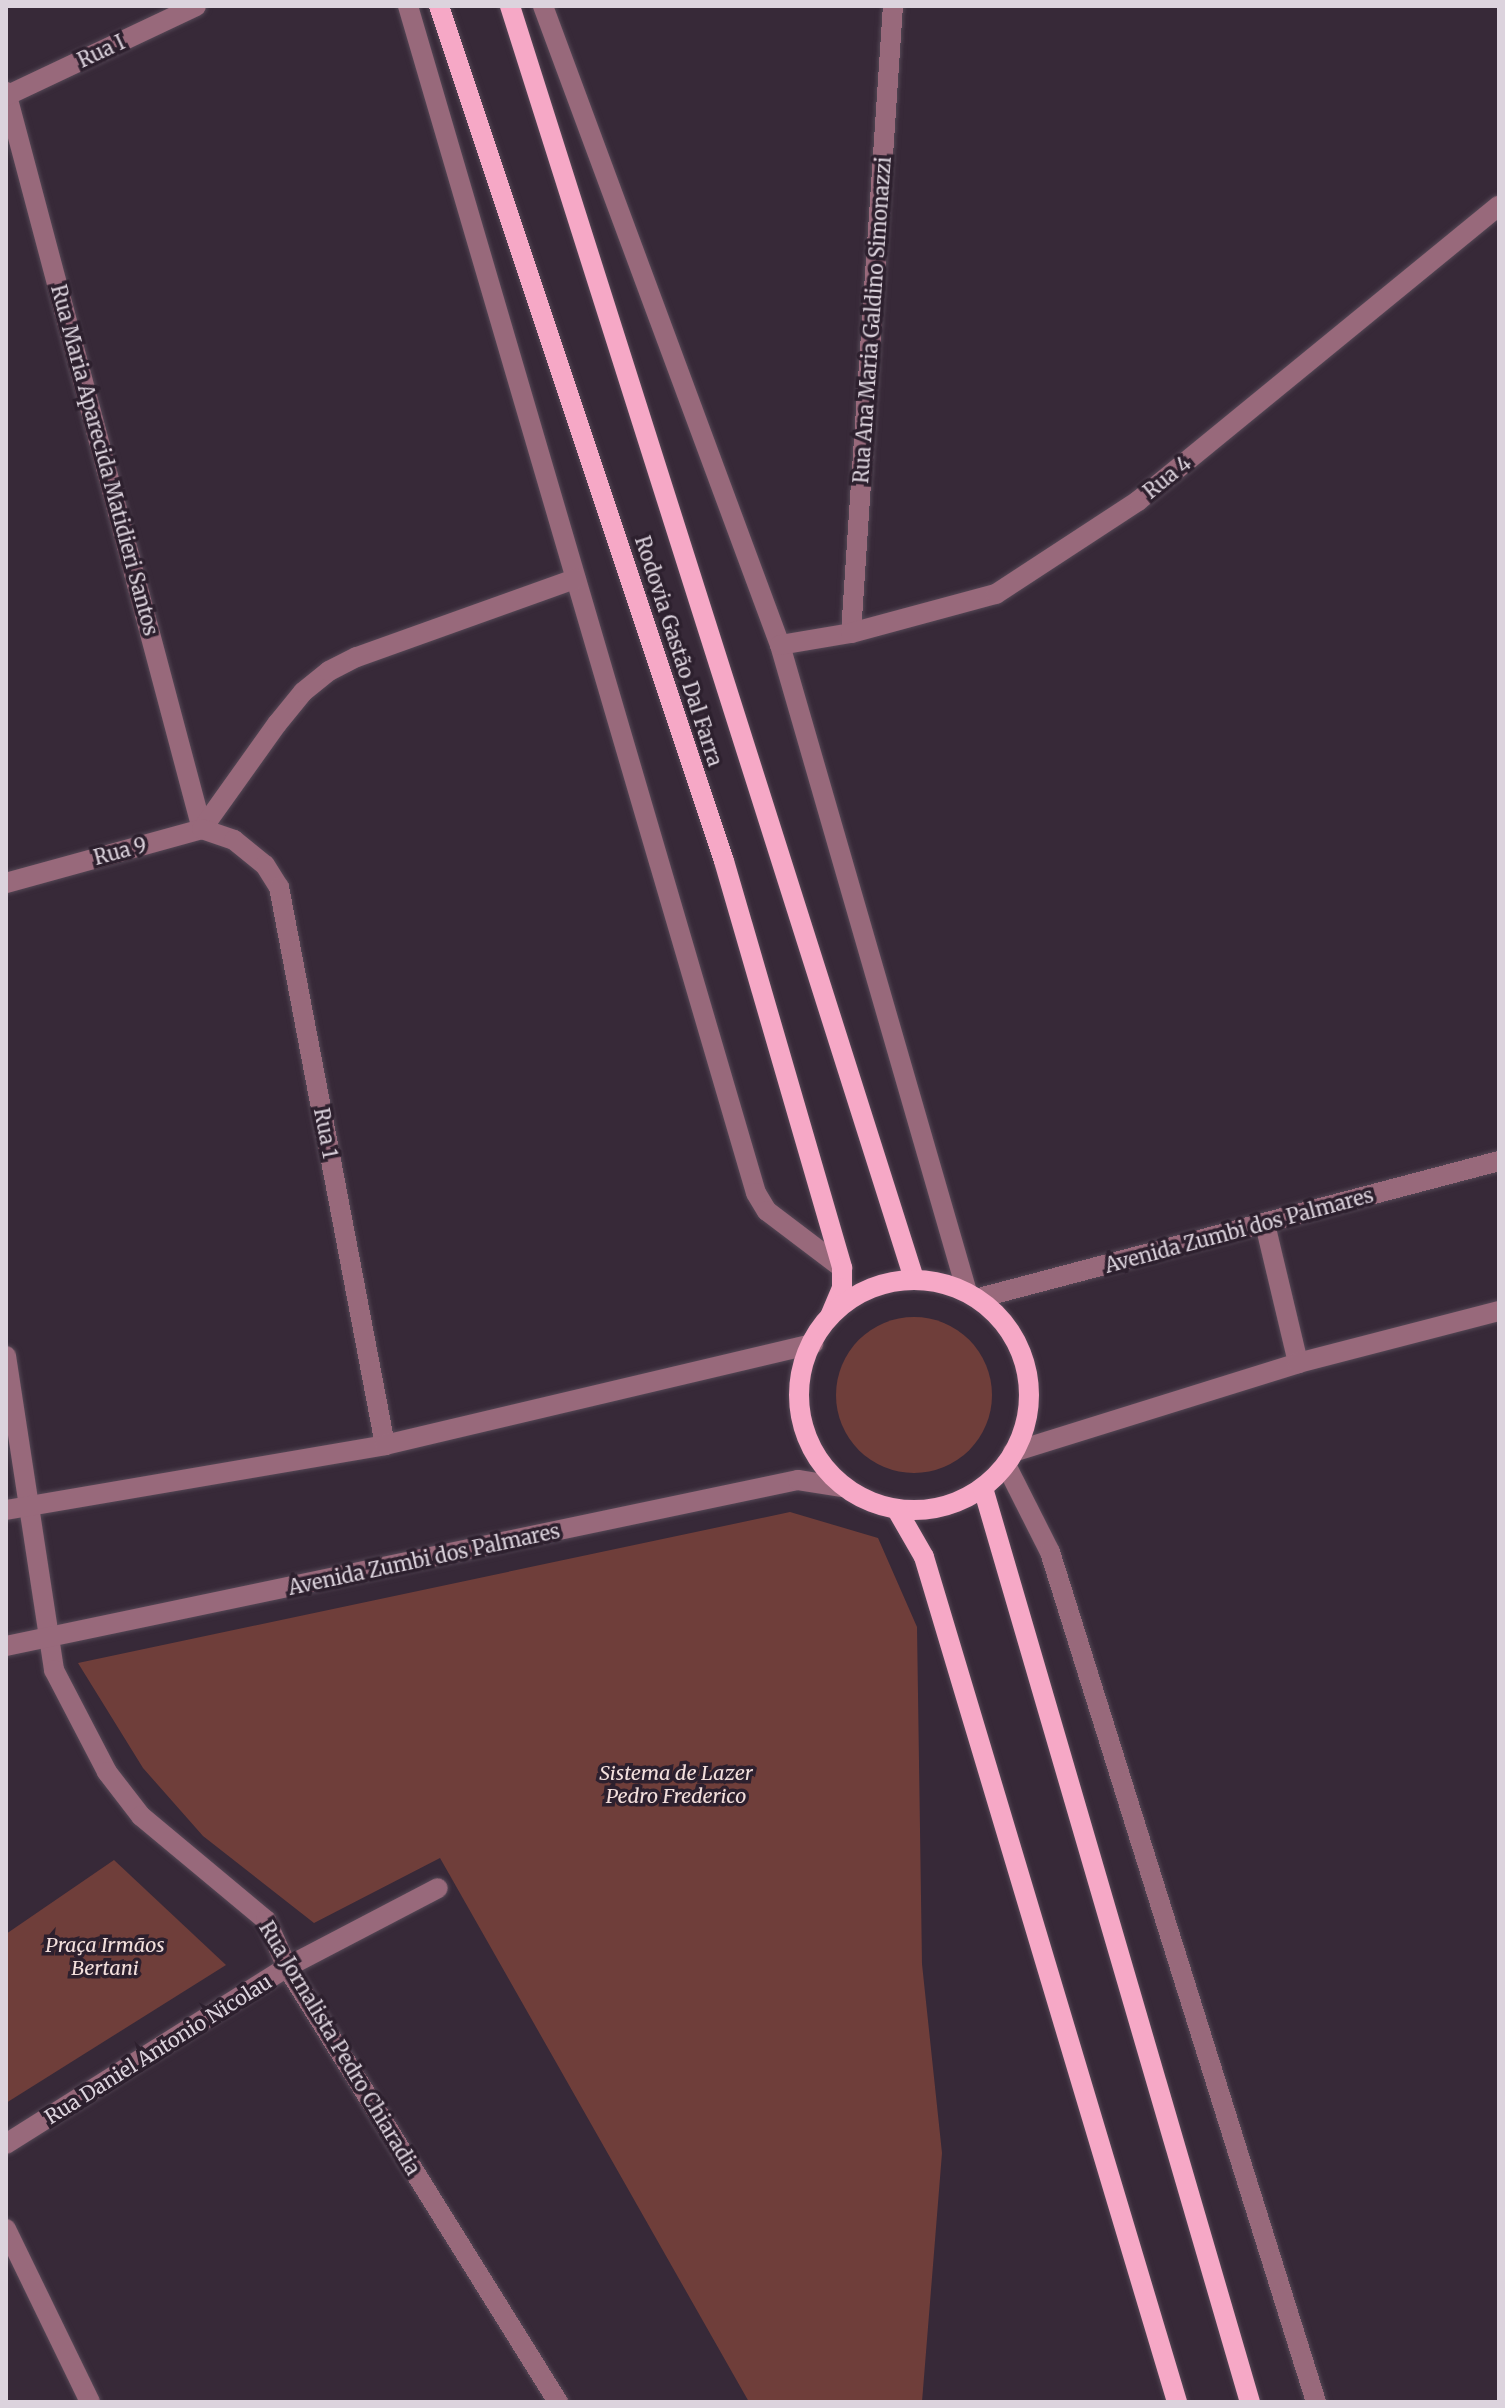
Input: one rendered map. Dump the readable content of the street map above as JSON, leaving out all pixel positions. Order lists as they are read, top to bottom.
{
  "streets": {
    "main road": ["Rodovia Gastão Dal Farra"],
    "street": [
      "Rua I",
      "Rua Ana Maria Galdino Simonazzi",
      "Rua Maria Aparecida Matidieri Santos",
      "Rua 4",
      "Rua 9",
      "Rua 1",
      "Avenida Zumbi dos Palmares",
      "Rua Jornalista Pedro Chiaradia",
      "Rua Daniel Antonio Nicolau"
    ]
  },
  "crossings": [
    ["Rua I", "Rua Maria Aparecida Matidieri Santos"],
    ["Rua Ana Maria Galdino Simonazzi", "Rua 4"],
    ["Rua Maria Aparecida Matidieri Santos", "Rua 9"],
    ["Rua Maria Aparecida Matidieri Santos", "Rua 1"],
    ["Rodovia Gastão Dal Farra", "Avenida Zumbi dos Palmares"],
    ["Rua 9", "Rua 1"],
    ["Avenida Zumbi dos Palmares", "Rua Jornalista Pedro Chiaradia"],
    ["Rua Jornalista Pedro Chiaradia", "Rua Daniel Antonio Nicolau"]
  ],
  "parks": ["Sistema de Lazer Pedro Frederico", "Praça Irmãos Bertani"]
}
